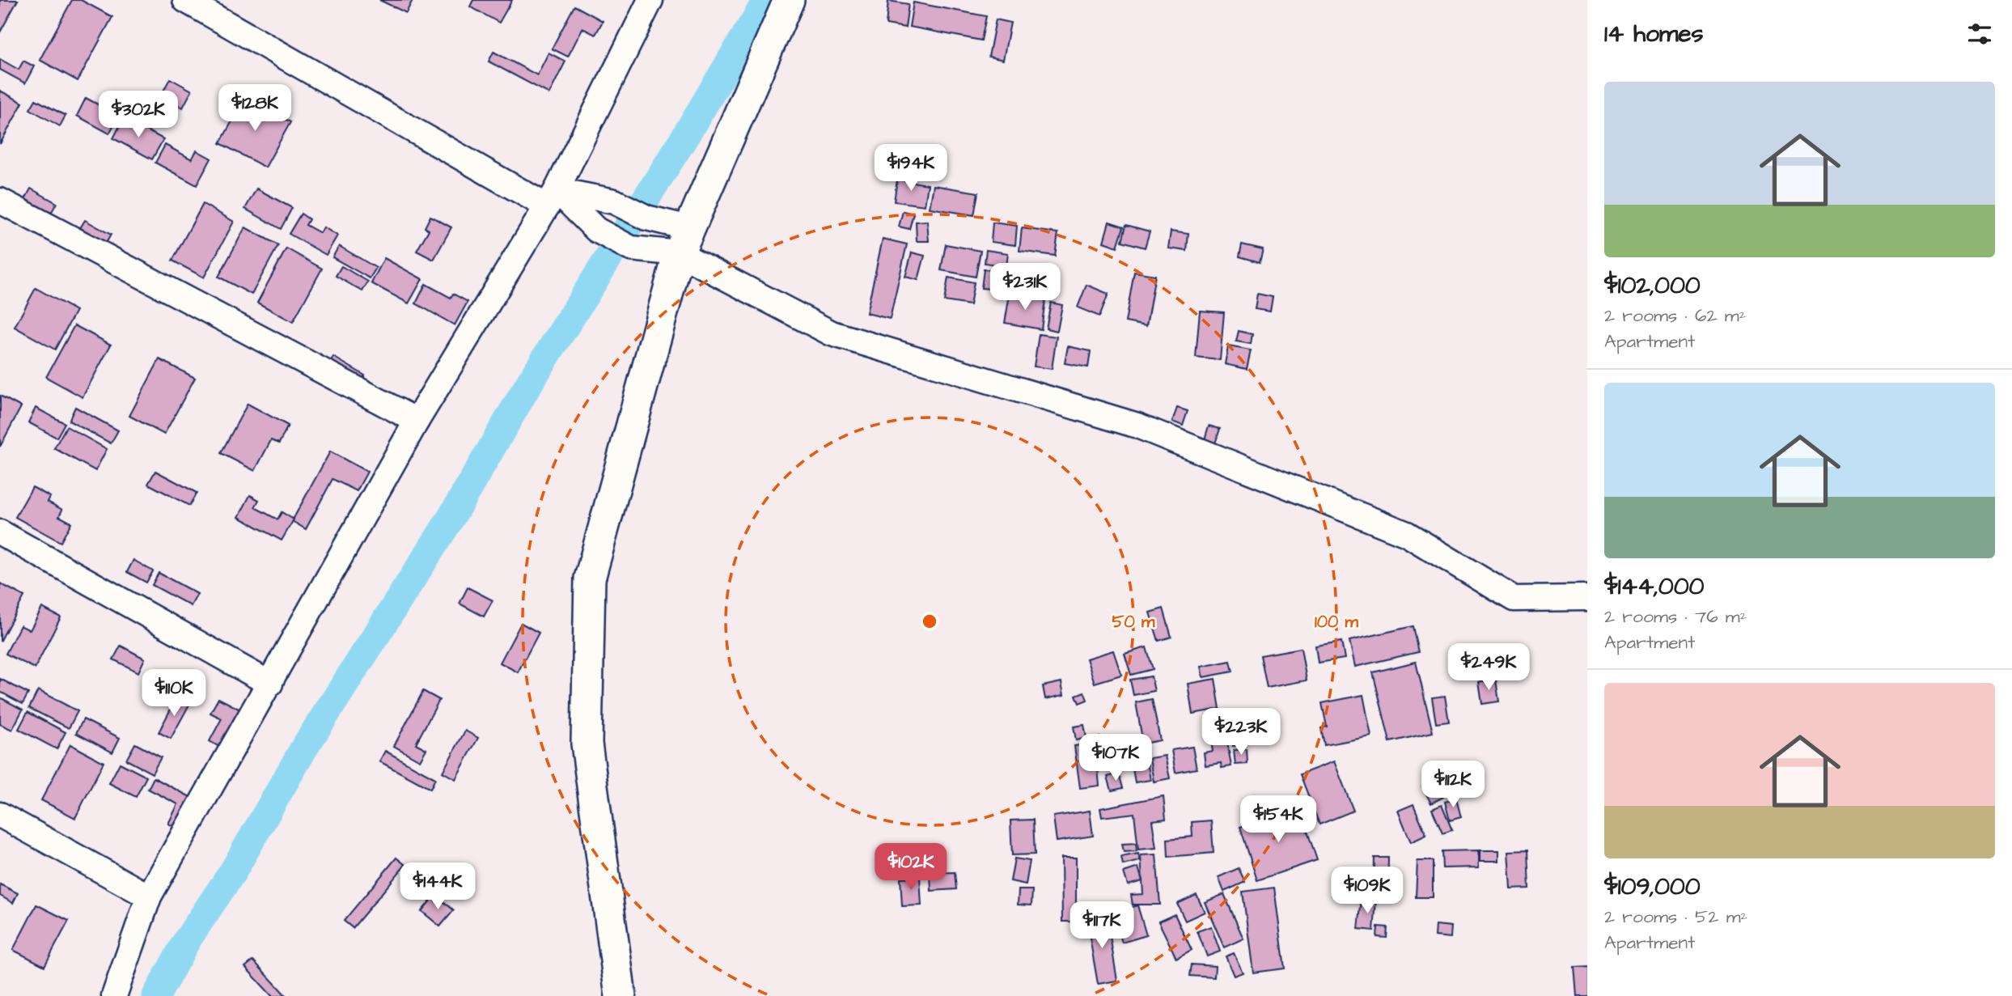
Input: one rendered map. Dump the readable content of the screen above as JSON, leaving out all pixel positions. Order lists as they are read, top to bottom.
{
  "page": {
    "heading": "14 homes",
    "list": [
      {
        "name": "$102,000",
        "note": "2 rooms · 62 m² · Apartment"
      },
      {
        "name": "$144,000",
        "note": "2 rooms · 76 m² · Apartment"
      },
      {
        "name": "$109,000",
        "note": "2 rooms · 52 m² · Apartment"
      }
    ],
    "price": [
      "$128K",
      "$302K",
      "$194K",
      "$231K",
      "$249K",
      "$110K",
      "$223K",
      "$107K",
      "$112K",
      "$154K",
      "$102K",
      "$144K",
      "$109K",
      "$117K"
    ]
  },
  "rings": ["50 m", "100 m"]
}
